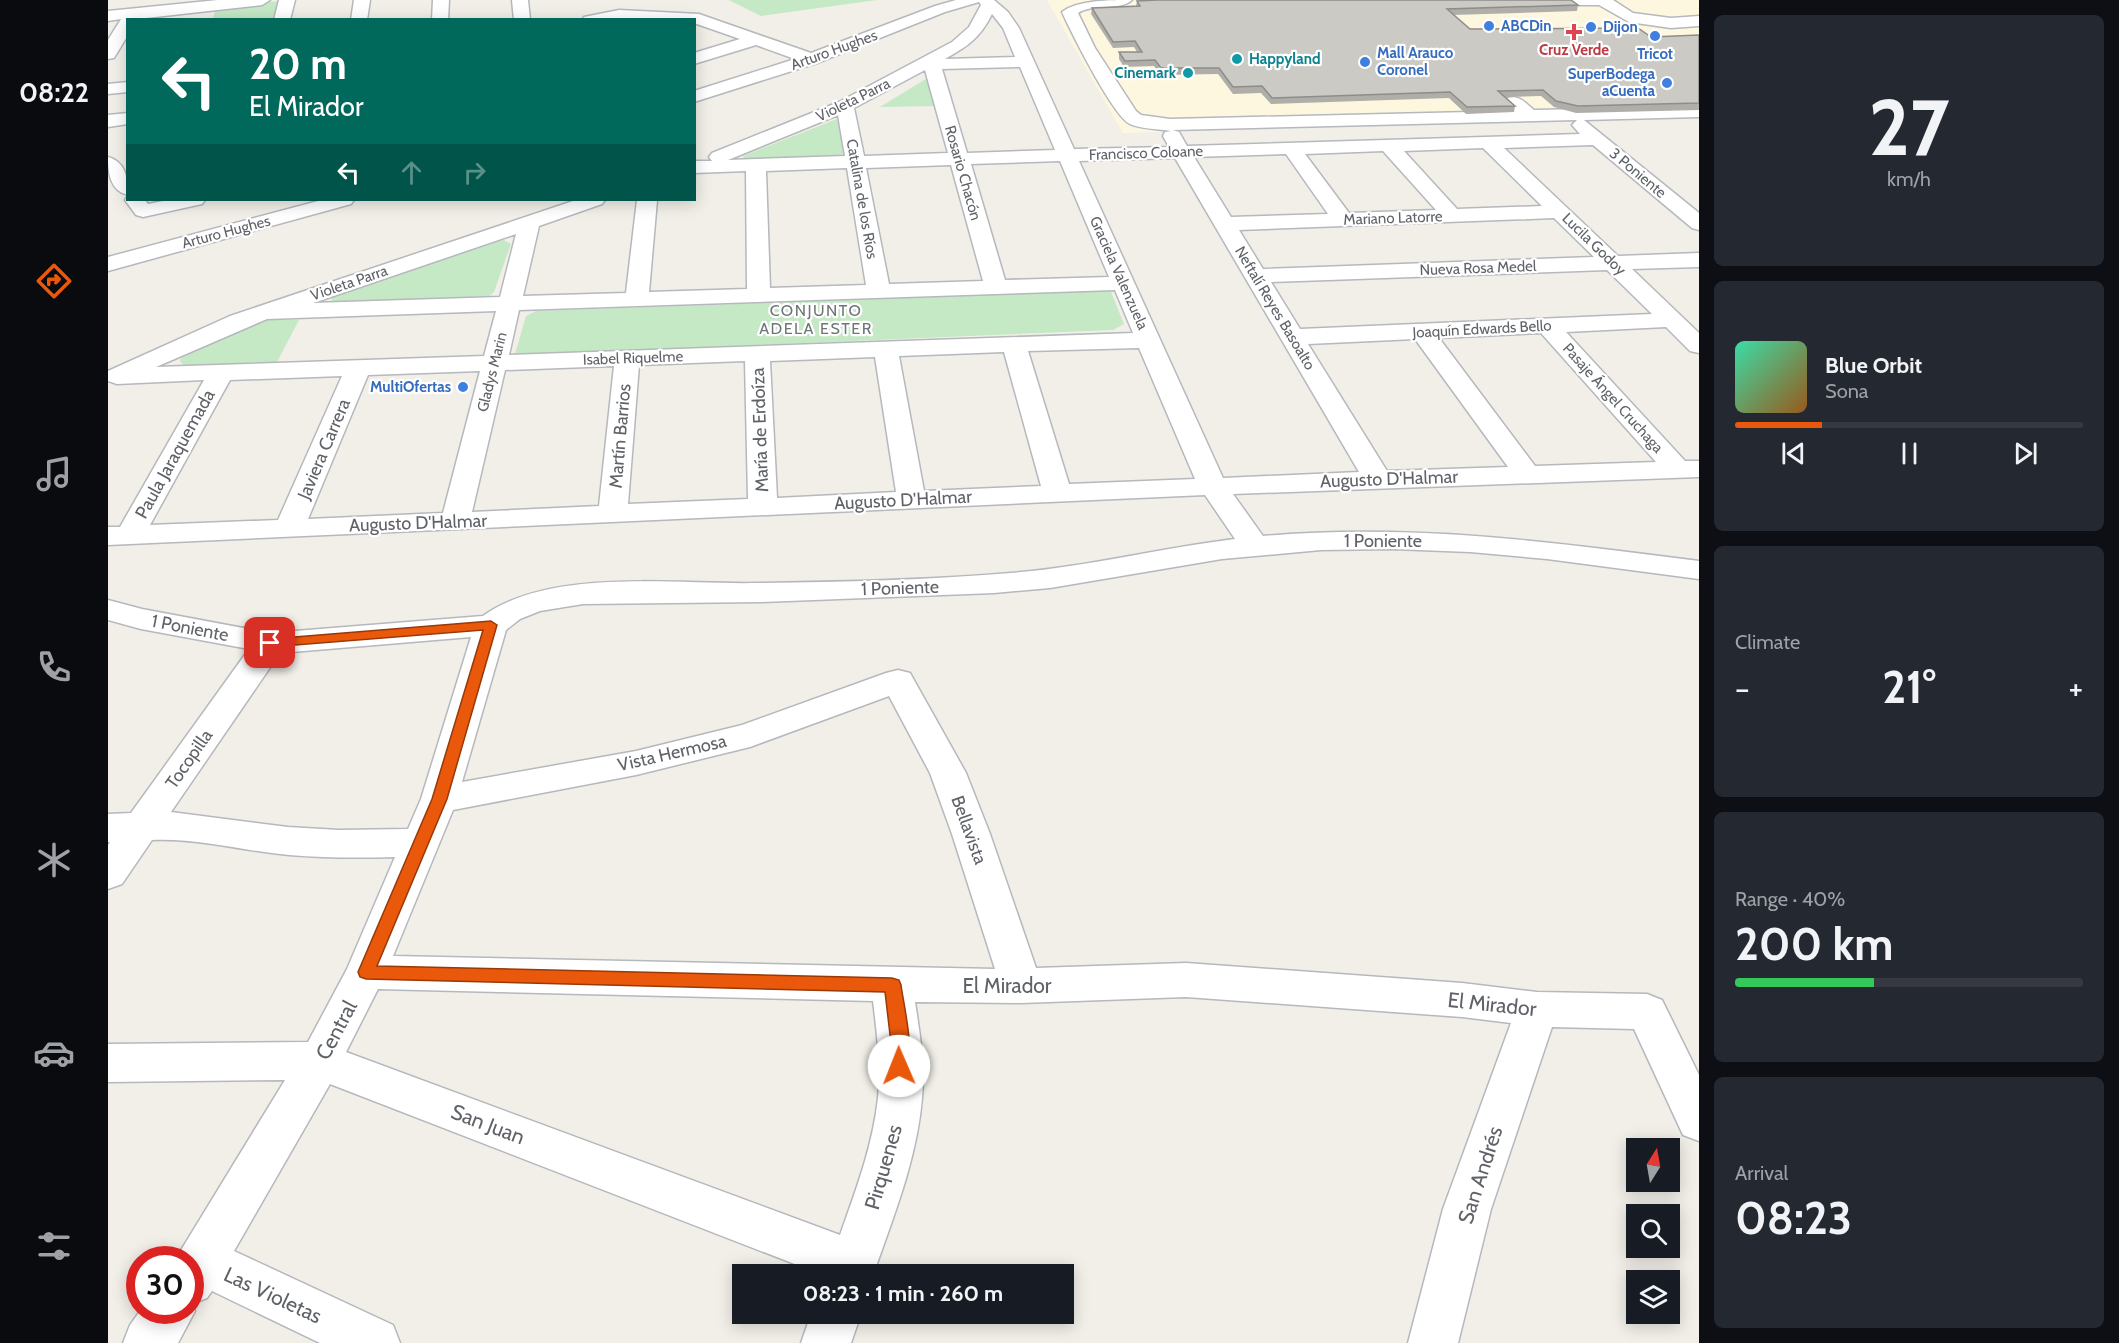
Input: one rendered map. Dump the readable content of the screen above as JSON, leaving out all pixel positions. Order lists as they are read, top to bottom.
{
  "streets": {
    "street": [
      "Arturo Hughes",
      "Violeta Parra",
      "Francisco Coloane",
      "Rosario Chacón",
      "3 Poniente",
      "Catalina de los Ríos",
      "Mariano Latorre",
      "Lucila Godoy",
      "Nueva Rosa Medel",
      "Graciela Valenzuela",
      "Neftalí Reyes Basoalto",
      "Joaquín Edwards Bello",
      "Isabel Riquelme",
      "Gladys Marin",
      "Pasaje Ángel Cruchaga",
      "María de Erdoíza",
      "Martín Barrios",
      "Javiera Carrera",
      "Paula Jaraquemada",
      "Augusto D'Halmar",
      "1 Poniente",
      "Vista Hermosa",
      "Tocopilla",
      "Bellavista",
      "El Mirador",
      "Central",
      "San Juan",
      "Pirquenes",
      "San Andrés",
      "Las Violetas"
    ]
  },
  "crossings": [
    ["Arturo Hughes", "Violeta Parra"],
    ["Arturo Hughes", "Graciela Valenzuela"],
    ["Violeta Parra", "Rosario Chacón"],
    ["Violeta Parra", "Catalina de los Ríos"],
    ["Violeta Parra", "Graciela Valenzuela"],
    ["Violeta Parra", "Isabel Riquelme"],
    ["Violeta Parra", "Gladys Marin"],
    ["Francisco Coloane", "Rosario Chacón"],
    ["Francisco Coloane", "3 Poniente"],
    ["Francisco Coloane", "Catalina de los Ríos"],
    ["Francisco Coloane", "Lucila Godoy"],
    ["Francisco Coloane", "Graciela Valenzuela"],
    ["Francisco Coloane", "Neftalí Reyes Basoalto"],
    ["Mariano Latorre", "Lucila Godoy"],
    ["Mariano Latorre", "Neftalí Reyes Basoalto"],
    ["Lucila Godoy", "Nueva Rosa Medel"],
    ["Lucila Godoy", "Joaquín Edwards Bello"],
    ["Nueva Rosa Medel", "Neftalí Reyes Basoalto"],
    ["Graciela Valenzuela", "Isabel Riquelme"],
    ["Graciela Valenzuela", "Augusto D'Halmar"],
    ["Graciela Valenzuela", "1 Poniente"],
    ["Neftalí Reyes Basoalto", "Joaquín Edwards Bello"],
    ["Neftalí Reyes Basoalto", "Augusto D'Halmar"],
    ["Joaquín Edwards Bello", "Pasaje Ángel Cruchaga"],
    ["Isabel Riquelme", "Gladys Marin"],
    ["Isabel Riquelme", "María de Erdoíza"],
    ["Isabel Riquelme", "Martín Barrios"],
    ["Isabel Riquelme", "Javiera Carrera"],
    ["Isabel Riquelme", "Paula Jaraquemada"],
    ["Gladys Marin", "Augusto D'Halmar"],
    ["Pasaje Ángel Cruchaga", "Augusto D'Halmar"],
    ["María de Erdoíza", "Augusto D'Halmar"],
    ["Martín Barrios", "Augusto D'Halmar"],
    ["Javiera Carrera", "Augusto D'Halmar"],
    ["Paula Jaraquemada", "Augusto D'Halmar"],
    ["1 Poniente", "Tocopilla"],
    ["1 Poniente", "Central"],
    ["Vista Hermosa", "Bellavista"],
    ["Vista Hermosa", "Central"],
    ["Bellavista", "El Mirador"],
    ["El Mirador", "Central"],
    ["El Mirador", "Pirquenes"],
    ["El Mirador", "San Andrés"],
    ["Central", "San Juan"]
  ],
  "districts": ["CONJUNTO ADELA ESTER"],
  "places": {
    "other": [
      "ABCDin",
      "Dijon",
      "Tricot",
      "Happyland",
      "Mall Arauco Coronel",
      "Cinemark",
      "SuperBodega aCuenta",
      "MultiOfertas"
    ],
    "health": ["Cruz Verde"]
  },
  "north": "top",
  "page": {
    "tabs": "08:22",
    "tile": [
      ["27", "km/h"],
      "Climate",
      ["Range · 40%", "200 km"],
      ["Arrival", "08:23"]
    ],
    "turn": ["20 m", "El Mirador"],
    "song": ["Blue Orbit", "Sona"],
    "heat": ["−", "21°", "+"],
    "limit": "30",
    "trip": "08:23 · 1 min · 260 m"
  }
}
